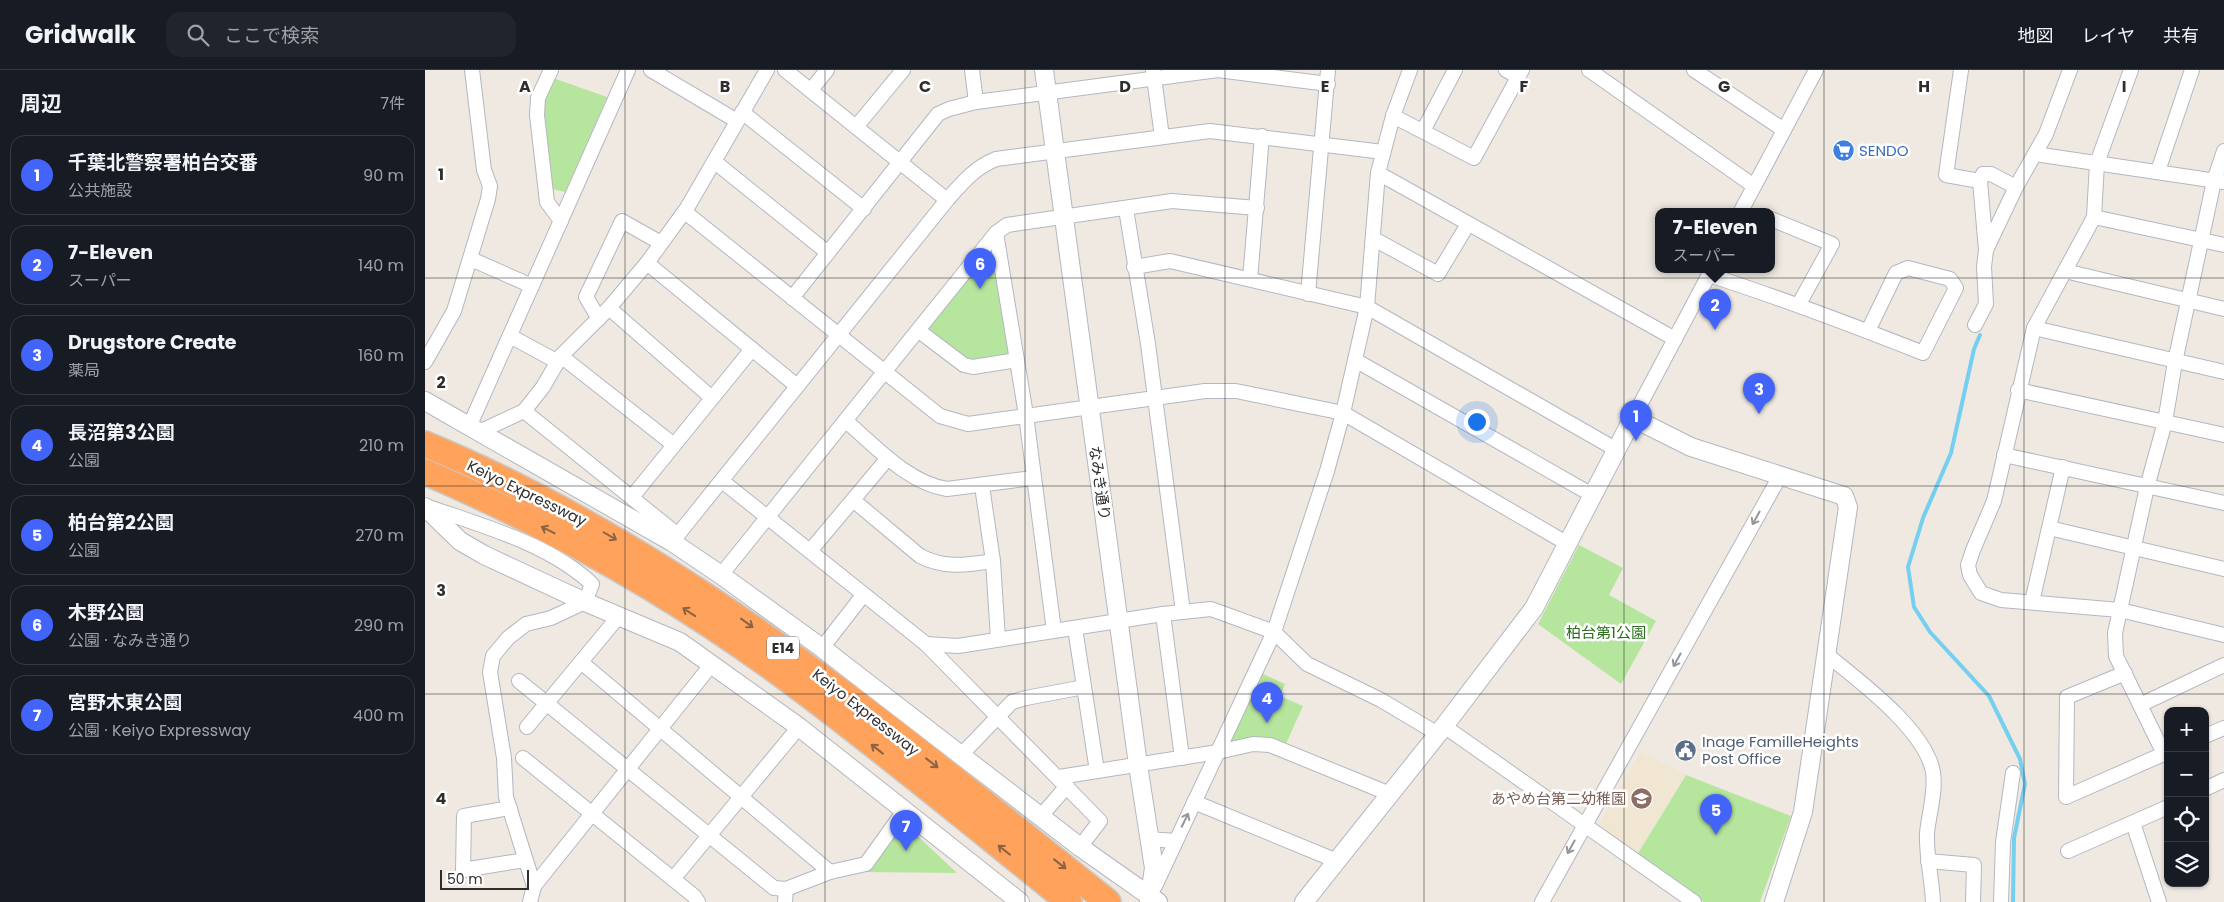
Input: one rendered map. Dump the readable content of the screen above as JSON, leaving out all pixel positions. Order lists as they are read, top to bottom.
{
  "streets": {
    "highway": ["Keiyo Expressway", "E14"],
    "street": ["なみき通り"]
  },
  "parks": ["柏台第1公園"],
  "places": {
    "supermarket": ["SENDO"],
    "public building": ["Inage FamilleHeights Post Office"],
    "school or university": ["あやめ台第二幼稚園"]
  },
  "scale_bar": "50 m",
  "page": {
    "header": "Gridwalk",
    "search": "ここで検索",
    "nav": ["地図", "レイヤ", "共有"],
    "heading": ["周辺", "7件"],
    "list": [
      {
        "mark": "1",
        "name": "千葉北警察署柏台交番",
        "note": "公共施設",
        "value": "90 m"
      },
      {
        "mark": "2",
        "name": "7-Eleven",
        "note": "スーパー",
        "value": "140 m"
      },
      {
        "mark": "3",
        "name": "Drugstore Create",
        "note": "薬局",
        "value": "160 m"
      },
      {
        "mark": "4",
        "name": "長沼第3公園",
        "note": "公園",
        "value": "210 m"
      },
      {
        "mark": "5",
        "name": "柏台第2公園",
        "note": "公園",
        "value": "270 m"
      },
      {
        "mark": "6",
        "name": "木野公園",
        "note": "公園 · なみき通り",
        "value": "290 m"
      },
      {
        "mark": "7",
        "name": "宮野木東公園",
        "note": "公園 · Keiyo Expressway",
        "value": "400 m"
      }
    ],
    "popup": ["7-Eleven", "スーパー"],
    "pins": [
      "6",
      "2",
      "3",
      "1",
      "4",
      "5",
      "7"
    ],
    "map_buttons": ["+", "−"],
    "scale": "50 m"
  },
  "grid": {
    "columns": [
      "A",
      "B",
      "C",
      "D",
      "E",
      "F",
      "G",
      "H",
      "I"
    ],
    "rows": [
      "1",
      "2",
      "3",
      "4"
    ]
  }
}
